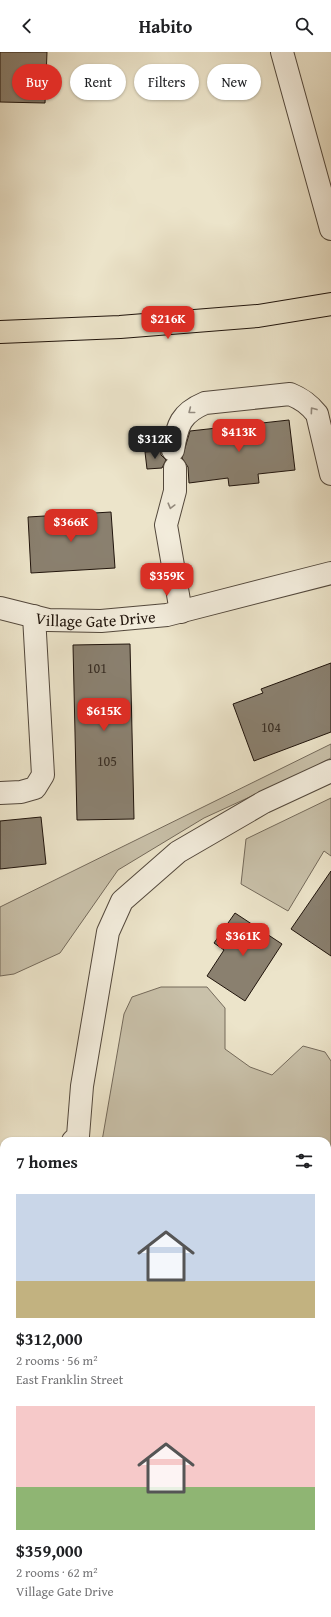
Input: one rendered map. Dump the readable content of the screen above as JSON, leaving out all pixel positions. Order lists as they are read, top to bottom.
{
  "streets": {
    "street": ["Village Gate Drive"]
  },
  "house_numbers": ["101", "104", "105"],
  "page": {
    "header": "Habito",
    "chip": [
      "Buy",
      "Rent",
      "Filters",
      "New"
    ],
    "price": [
      "$216K",
      "$413K",
      "$312K",
      "$366K",
      "$359K",
      "$615K",
      "$361K"
    ],
    "heading": "7 homes",
    "list": [
      {
        "name": "$312,000",
        "note": "2 rooms · 56 m² · East Franklin Street"
      },
      {
        "name": "$359,000",
        "note": "2 rooms · 62 m² · Village Gate Drive"
      }
    ]
  }
}
